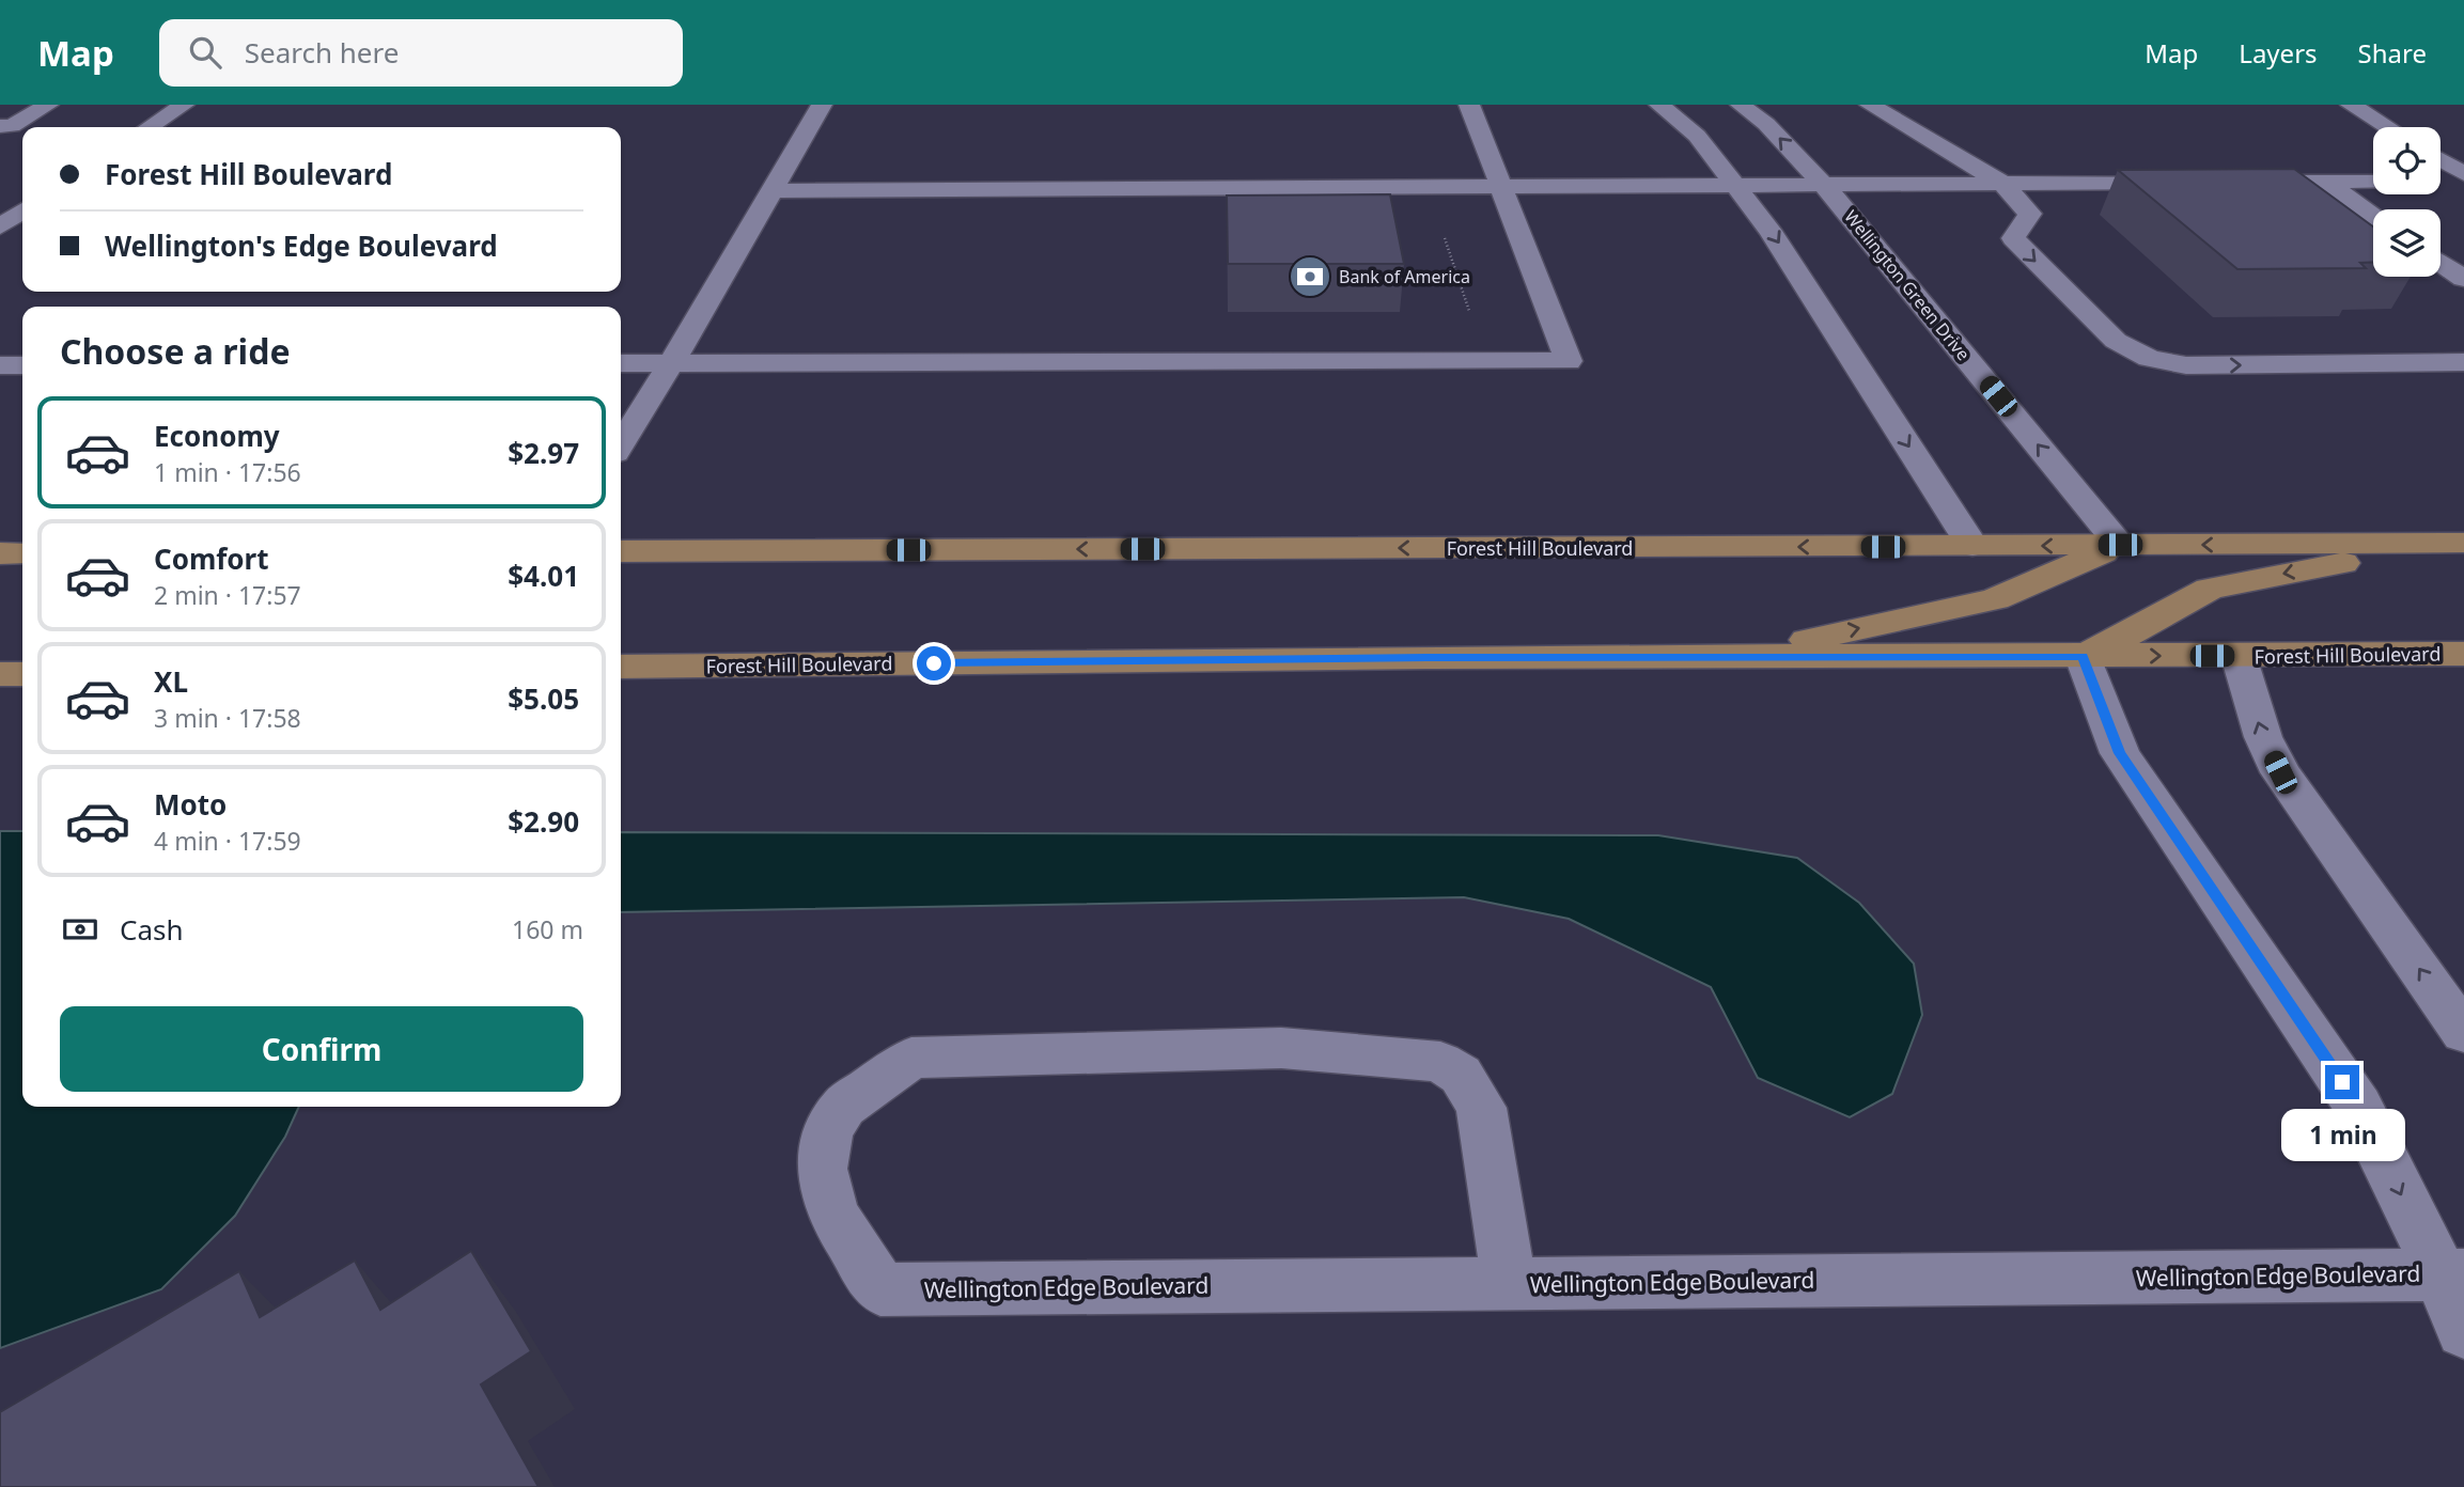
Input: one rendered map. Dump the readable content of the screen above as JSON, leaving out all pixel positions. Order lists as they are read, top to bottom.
{
  "streets": {
    "main road": ["Forest Hill Boulevard"],
    "street": ["Wellington Green Drive", "Wellington Edge Boulevard"]
  },
  "crossings": [
    ["Wellington Green Drive", "Forest Hill Boulevard"]
  ],
  "places": {
    "bank": ["Bank of America"]
  },
  "page": {
    "header": "Map",
    "search": "Search here",
    "nav": ["Map", "Layers", "Share"],
    "banner": ["Forest Hill Boulevard", "Wellington's Edge Boulevard"],
    "heading": "Choose a ride",
    "list": [
      {
        "name": "Economy",
        "note": "1 min · 17:56",
        "value": "$2.97"
      },
      {
        "name": "Comfort",
        "note": "2 min · 17:57",
        "value": "$4.01"
      },
      {
        "name": "XL",
        "note": "3 min · 17:58",
        "value": "$5.05"
      },
      {
        "name": "Moto",
        "note": "4 min · 17:59",
        "value": "$2.90"
      }
    ],
    "pay": ["Cash", "160 m"],
    "buttons": "Confirm",
    "bubble": "1 min"
  }
}
